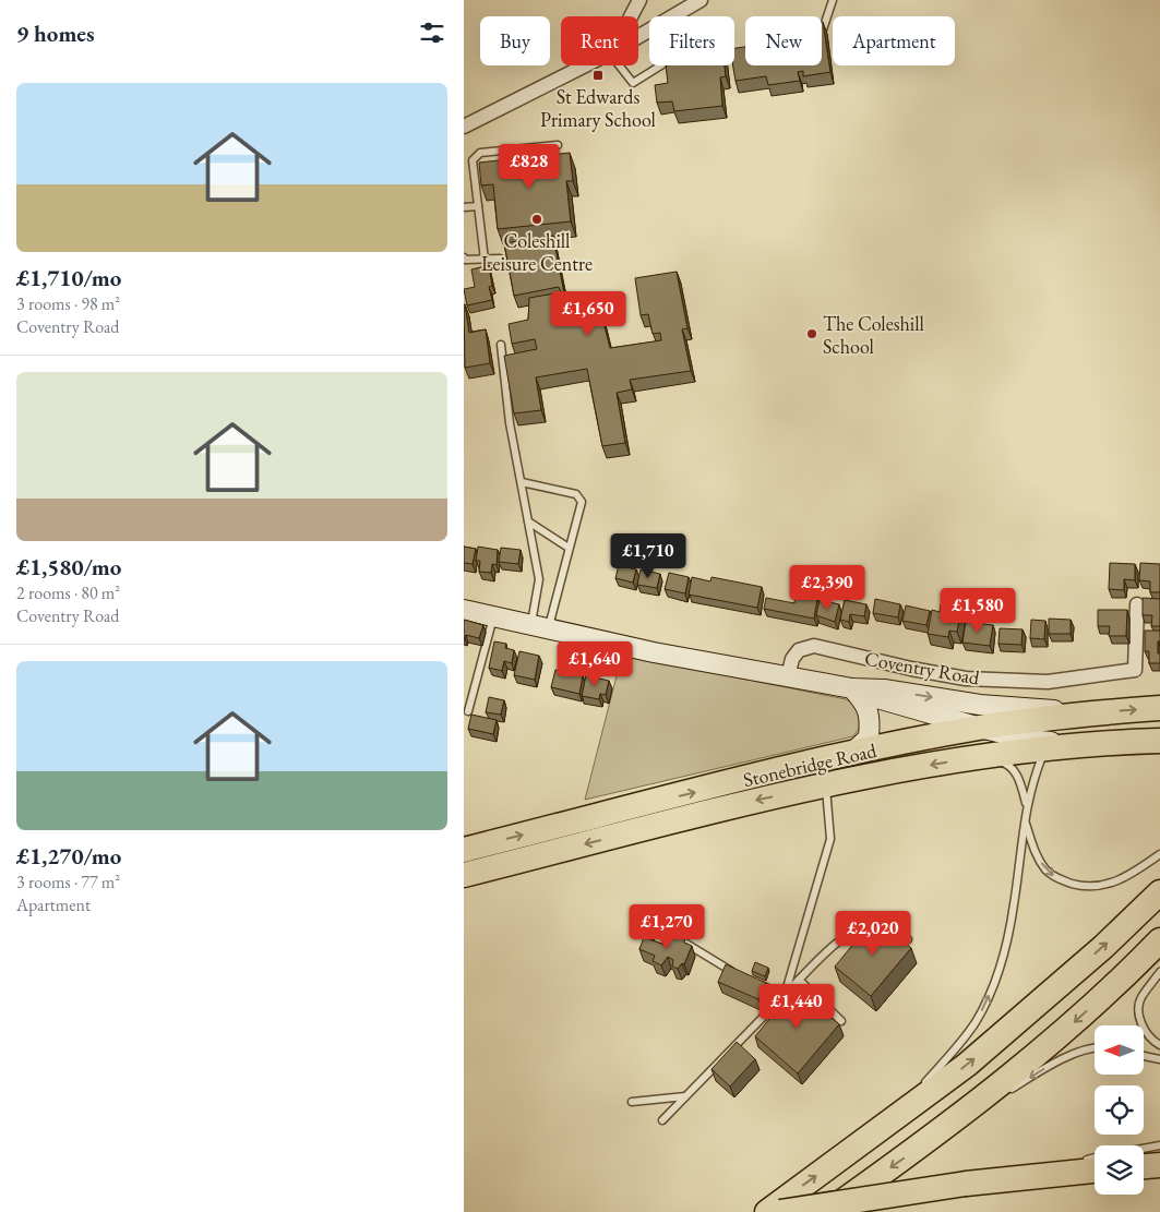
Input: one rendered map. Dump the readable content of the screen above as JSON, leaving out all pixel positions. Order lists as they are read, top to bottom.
{
  "streets": {
    "highway": ["Stonebridge Road"],
    "main road": ["Coventry Road"]
  },
  "places": {
    "transit": ["St Edwards Primary School"],
    "other": ["Coleshill Leisure Centre", "The Coleshill School"]
  },
  "north": "left",
  "page": {
    "heading": "9 homes",
    "chip": [
      "Buy",
      "Rent",
      "Filters",
      "New",
      "Apartment"
    ],
    "list": [
      {
        "name": "£1,710/mo",
        "note": "3 rooms · 98 m² · Coventry Road"
      },
      {
        "name": "£1,580/mo",
        "note": "2 rooms · 80 m² · Coventry Road"
      },
      {
        "name": "£1,270/mo",
        "note": "3 rooms · 77 m² · Apartment"
      }
    ],
    "price": [
      "£828",
      "£1,650",
      "£1,710",
      "£2,390",
      "£1,580",
      "£1,640",
      "£1,270",
      "£2,020",
      "£1,440"
    ]
  }
}
